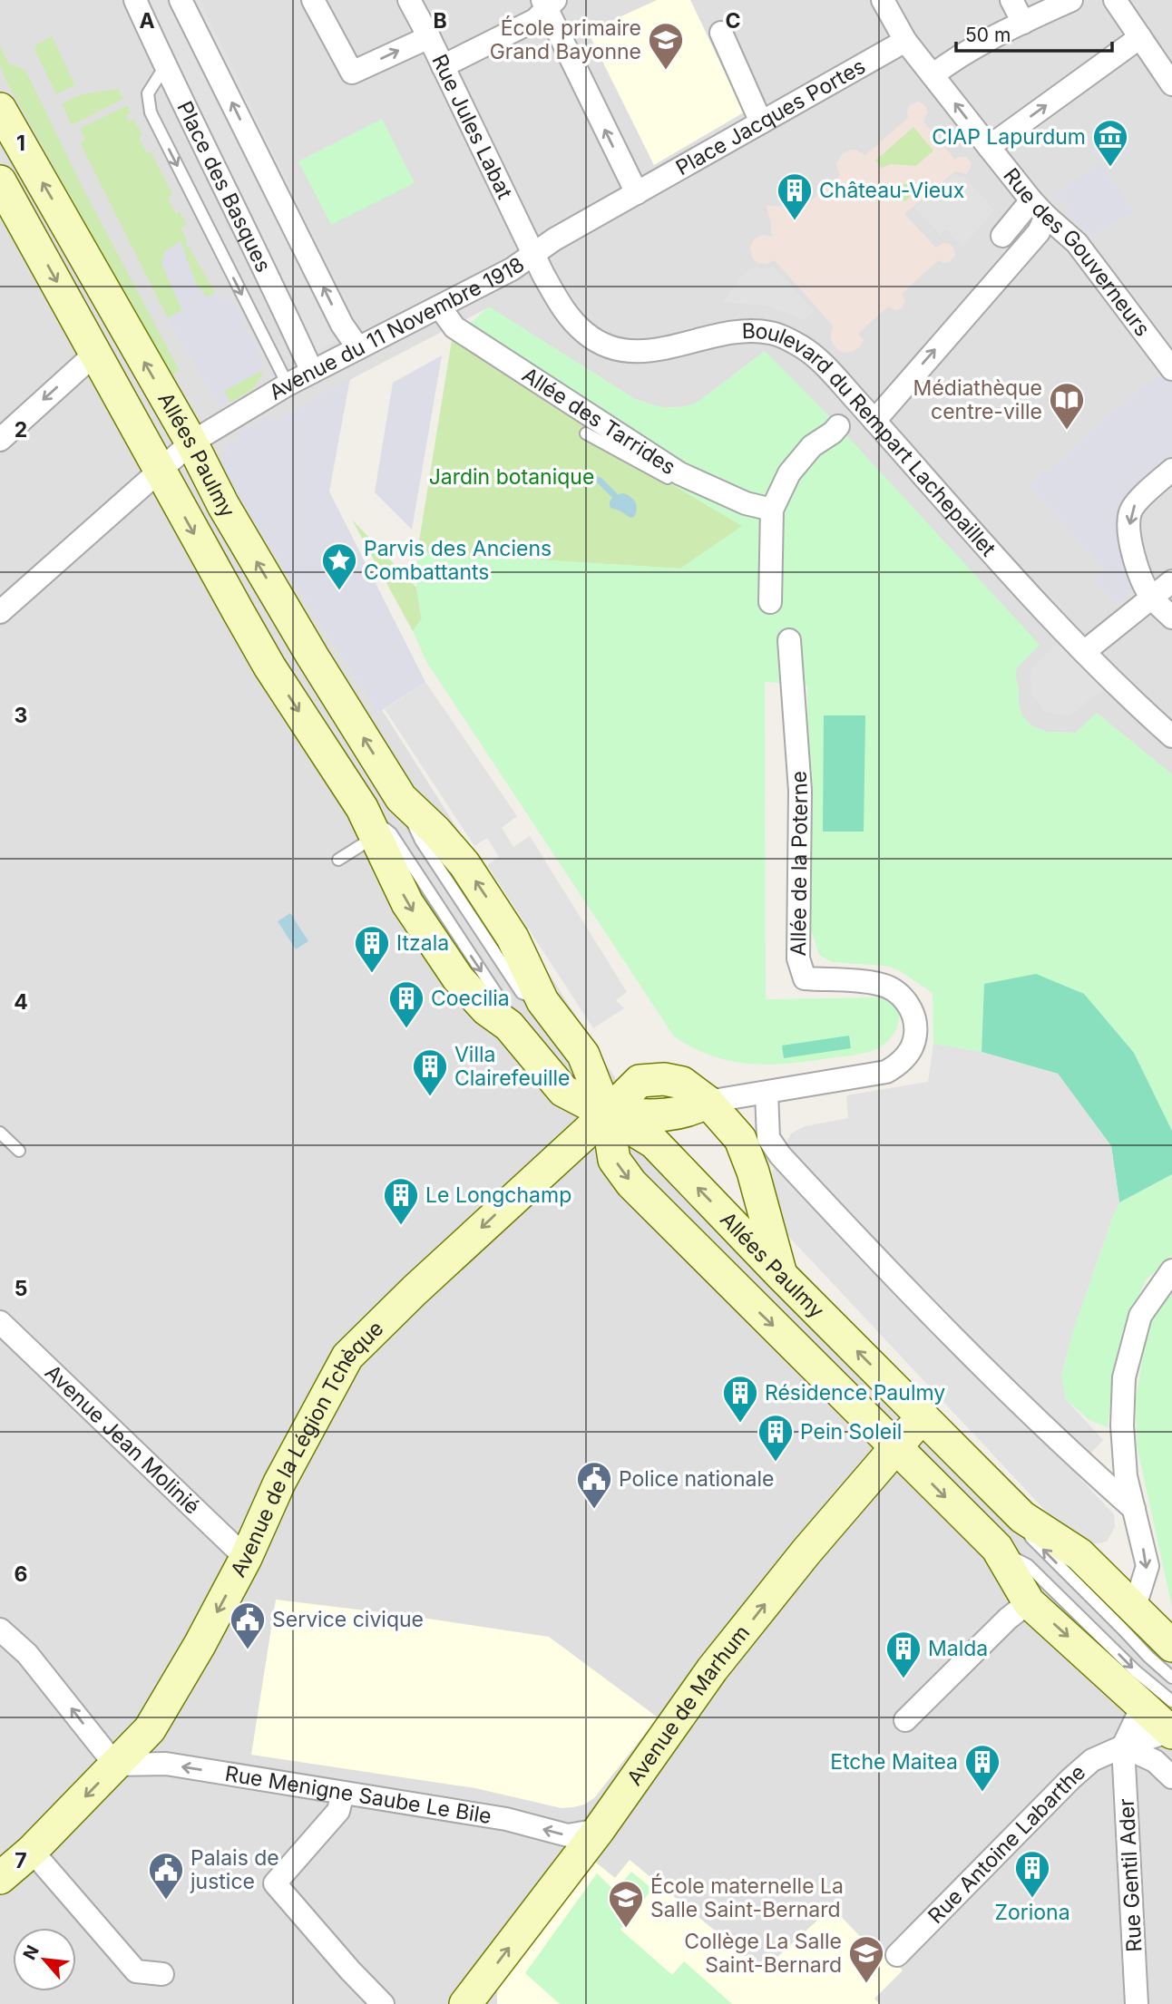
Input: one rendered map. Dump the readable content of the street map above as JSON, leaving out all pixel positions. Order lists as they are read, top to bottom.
{
  "streets": {
    "main road": ["Allées Paulmy", "Avenue de la Légion Tchèque", "Avenue de Marhum"],
    "street": [
      "Place Jacques Portes",
      "Rue Jules Labat",
      "Place des Basques",
      "Rue des Gouverneurs",
      "Avenue du 11 Novembre 1918",
      "Allée des Tarrides",
      "Boulevard du Rempart Lachepaillet",
      "Allée de la Poterne",
      "Avenue Jean Molinié",
      "Rue Menigne Saube Le Bile",
      "Rue Antoine Labarthe",
      "Rue Gentil Ader"
    ]
  },
  "crossings": [
    ["Place Jacques Portes", "Rue des Gouverneurs"],
    ["Place Jacques Portes", "Avenue du 11 Novembre 1918"],
    ["Rue Jules Labat", "Avenue du 11 Novembre 1918"],
    ["Rue Jules Labat", "Boulevard du Rempart Lachepaillet"],
    ["Place des Basques", "Avenue du 11 Novembre 1918"],
    ["Avenue du 11 Novembre 1918", "Allée des Tarrides"],
    ["Avenue du 11 Novembre 1918", "Boulevard du Rempart Lachepaillet"],
    ["Avenue du 11 Novembre 1918", "Allées Paulmy"],
    ["Allées Paulmy", "Avenue de la Légion Tchèque"],
    ["Allées Paulmy", "Avenue de Marhum"],
    ["Avenue Jean Molinié", "Avenue de la Légion Tchèque"],
    ["Avenue de la Légion Tchèque", "Rue Menigne Saube Le Bile"],
    ["Avenue de Marhum", "Rue Menigne Saube Le Bile"],
    ["Rue Antoine Labarthe", "Rue Gentil Ader"]
  ],
  "one_way": ["Avenue de la Légion Tchèque", "Avenue de Marhum", "Rue Menigne Saube Le Bile"],
  "parks": ["Jardin botanique"],
  "places": {
    "school or university": ["École primaire Grand Bayonne", "École maternelle La Salle Saint-Bernard", "Collège La Salle Saint-Bernard"],
    "museum": ["CIAP Lapurdum"],
    "building": [
      "Château-Vieux",
      "Itzala",
      "Coecilia",
      "Villa Clairefeuille",
      "Le Longchamp",
      "Résidence Paulmy",
      "Pein Soleil",
      "Malda",
      "Etche Maitea",
      "Zoriona"
    ],
    "library": ["Médiathèque centre-ville"],
    "place": ["Parvis des Anciens Combattants"],
    "public building": ["Police nationale", "Service civique", "Palais de justice"]
  },
  "scale_bar": "50 m",
  "north": "top left",
  "grid": {
    "columns": ["A", "B", "C"],
    "rows": [
      "1",
      "2",
      "3",
      "4",
      "5",
      "6",
      "7"
    ]
  }
}
